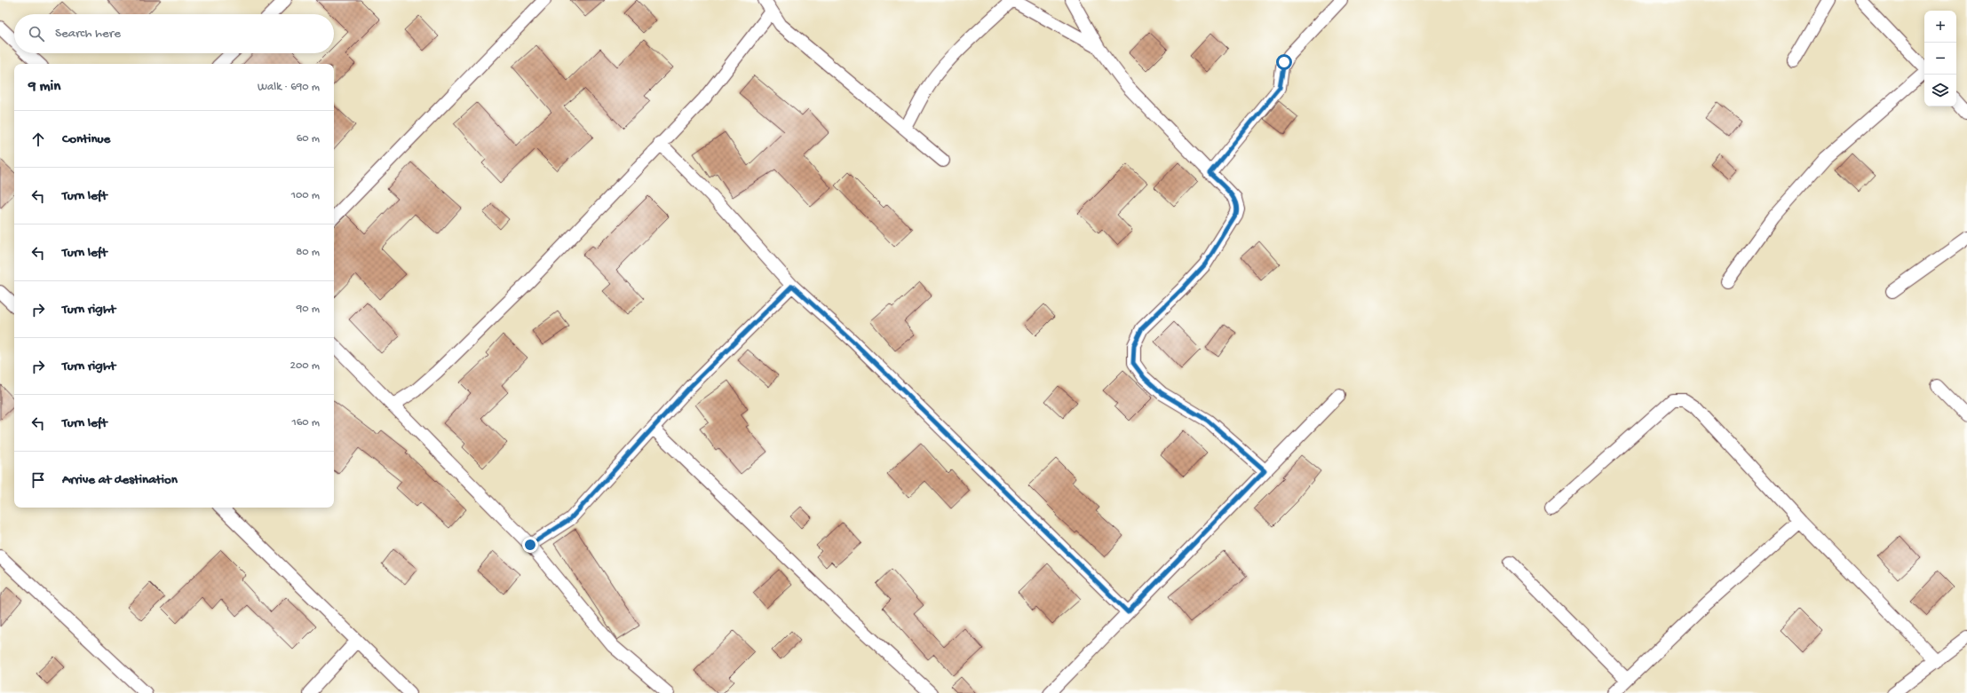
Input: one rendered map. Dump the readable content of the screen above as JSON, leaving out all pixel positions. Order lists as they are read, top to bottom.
{
  "page": {
    "map_buttons": ["+", "−"],
    "search": "Search here",
    "heading": ["9 min", "Walk · 690 m"],
    "list": [
      ["Continue", "60 m"],
      ["Turn left", "100 m"],
      ["Turn left", "80 m"],
      ["Turn right", "90 m"],
      ["Turn right", "200 m"],
      ["Turn left", "160 m"],
      "Arrive at destination"
    ]
  }
}
